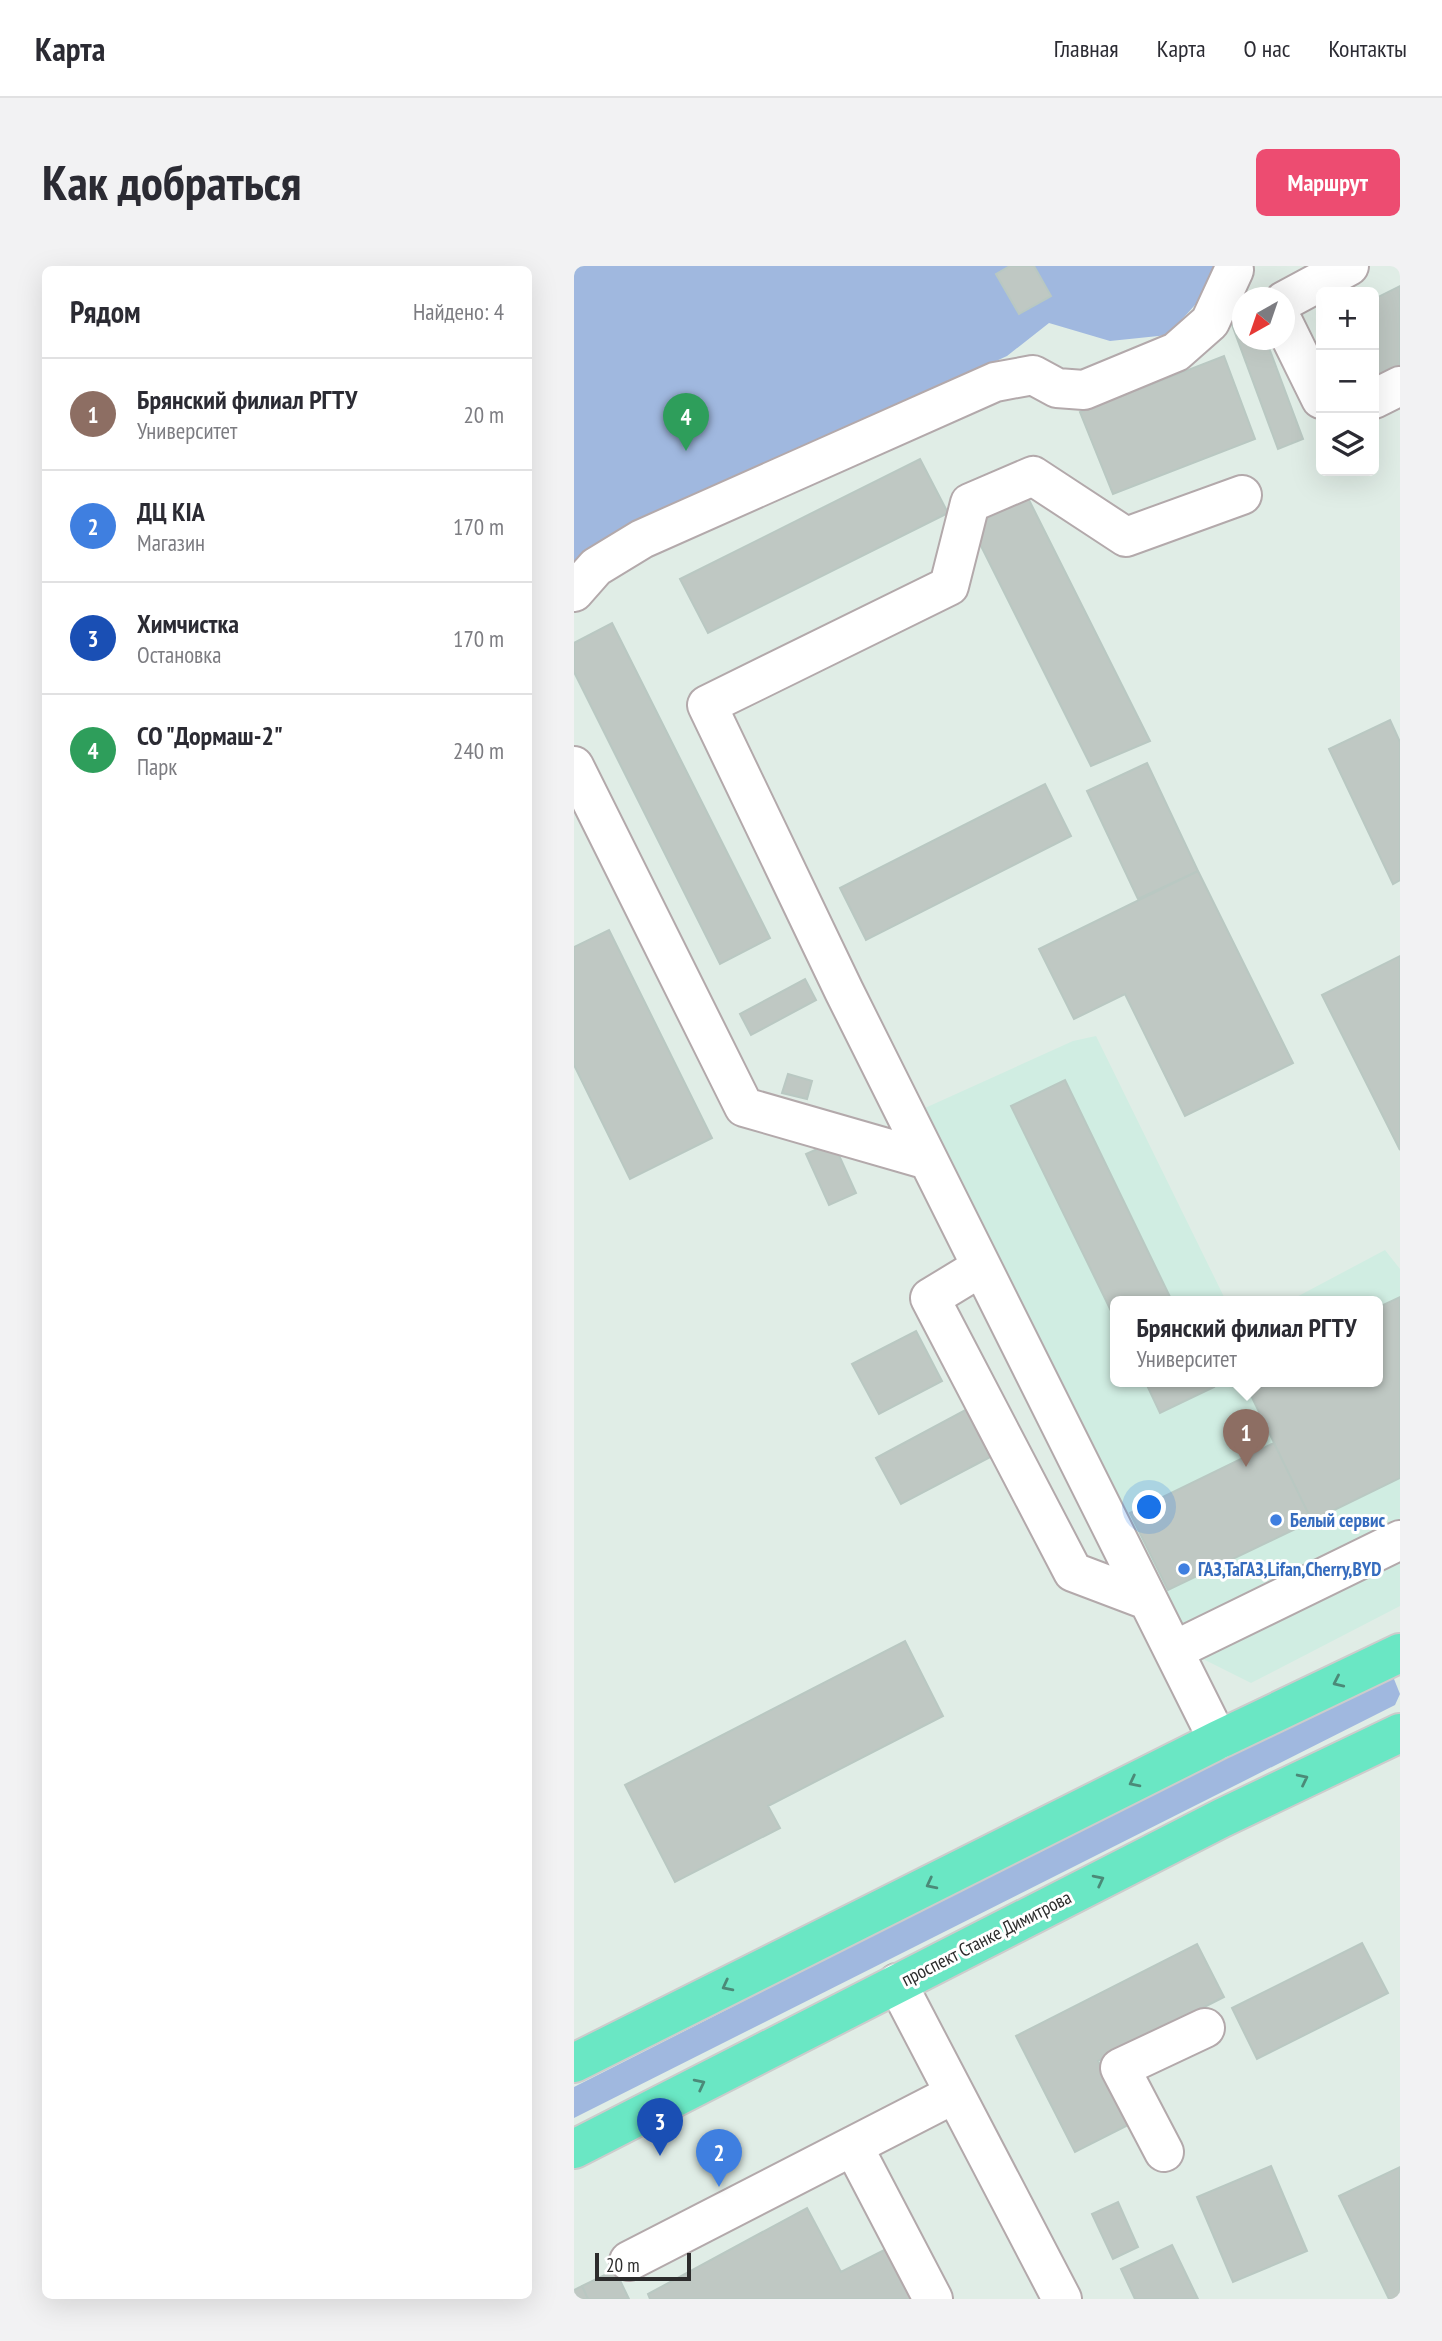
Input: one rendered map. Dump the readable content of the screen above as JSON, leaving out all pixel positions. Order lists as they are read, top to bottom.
{
  "streets": {
    "main road": ["проспект Станке Димитрова"]
  },
  "places": ["Белый сервис", "ГАЗ,ТаГАЗ,Lifan,Cherry,BYD"],
  "scale_bar": "20 m",
  "north": "bottom left",
  "page": {
    "header": "Карта",
    "nav": [
      "Главная",
      "Карта",
      "О нас",
      "Контакты"
    ],
    "buttons": "Маршрут",
    "title": "Как добраться",
    "heading": ["Рядом", "Найдено: 4"],
    "map_buttons": ["+", "−"],
    "list": [
      {
        "mark": "1",
        "name": "Брянский филиал РГТУ",
        "note": "Университет",
        "value": "20 m"
      },
      {
        "mark": "2",
        "name": "ДЦ KIA",
        "note": "Магазин",
        "value": "170 m"
      },
      {
        "mark": "3",
        "name": "Химчистка",
        "note": "Остановка",
        "value": "170 m"
      },
      {
        "mark": "4",
        "name": "СО \"Дормаш-2\"",
        "note": "Парк",
        "value": "240 m"
      }
    ],
    "pins": [
      "4",
      "1",
      "3",
      "2"
    ],
    "popup": ["Брянский филиал РГТУ", "Университет"],
    "scale": "20 m"
  }
}
